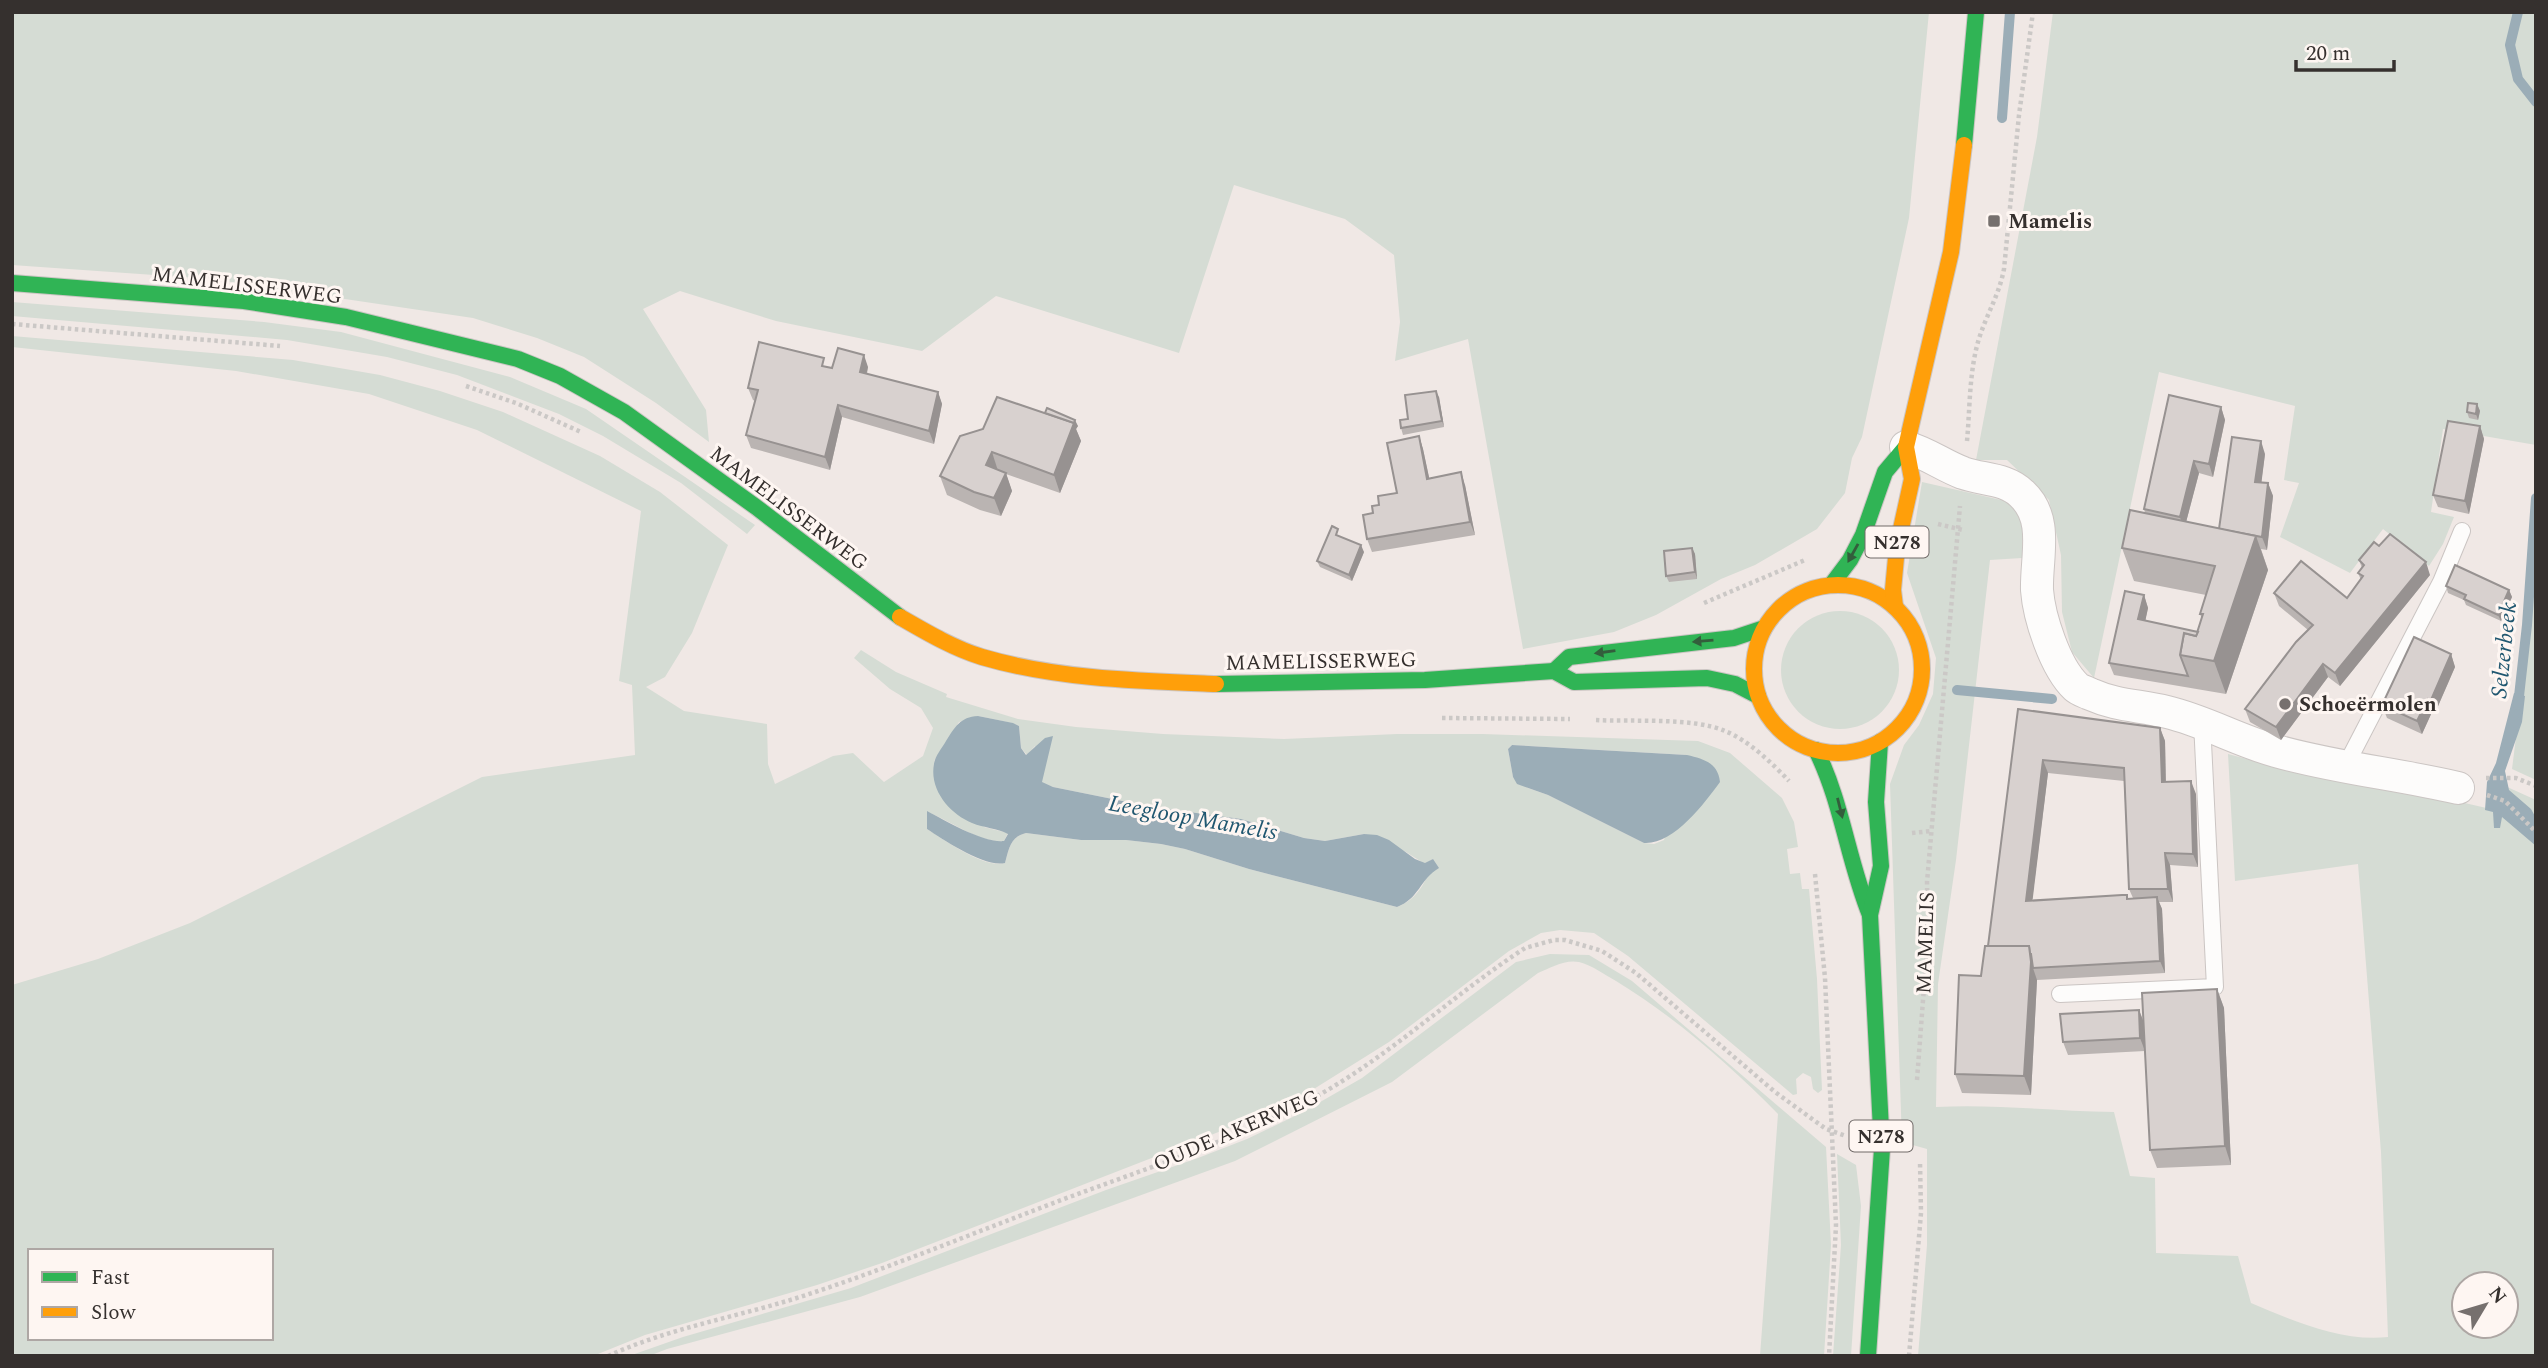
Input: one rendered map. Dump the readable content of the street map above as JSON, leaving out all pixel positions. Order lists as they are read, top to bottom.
{
  "streets": {
    "main road": ["MAMELISSERWEG", "N278"],
    "path": ["MAMELIS", "OUDE AKERWEG"]
  },
  "crossings": [
    ["MAMELISSERWEG", "N278"]
  ],
  "water": ["Selzerbeek", "Leegloop Mamelis"],
  "places": {
    "transit": ["Mamelis"],
    "other": ["Schoeërmolen"]
  },
  "legend": ["Fast", "Slow"],
  "scale_bar": "20 m",
  "north": "top right"
}
